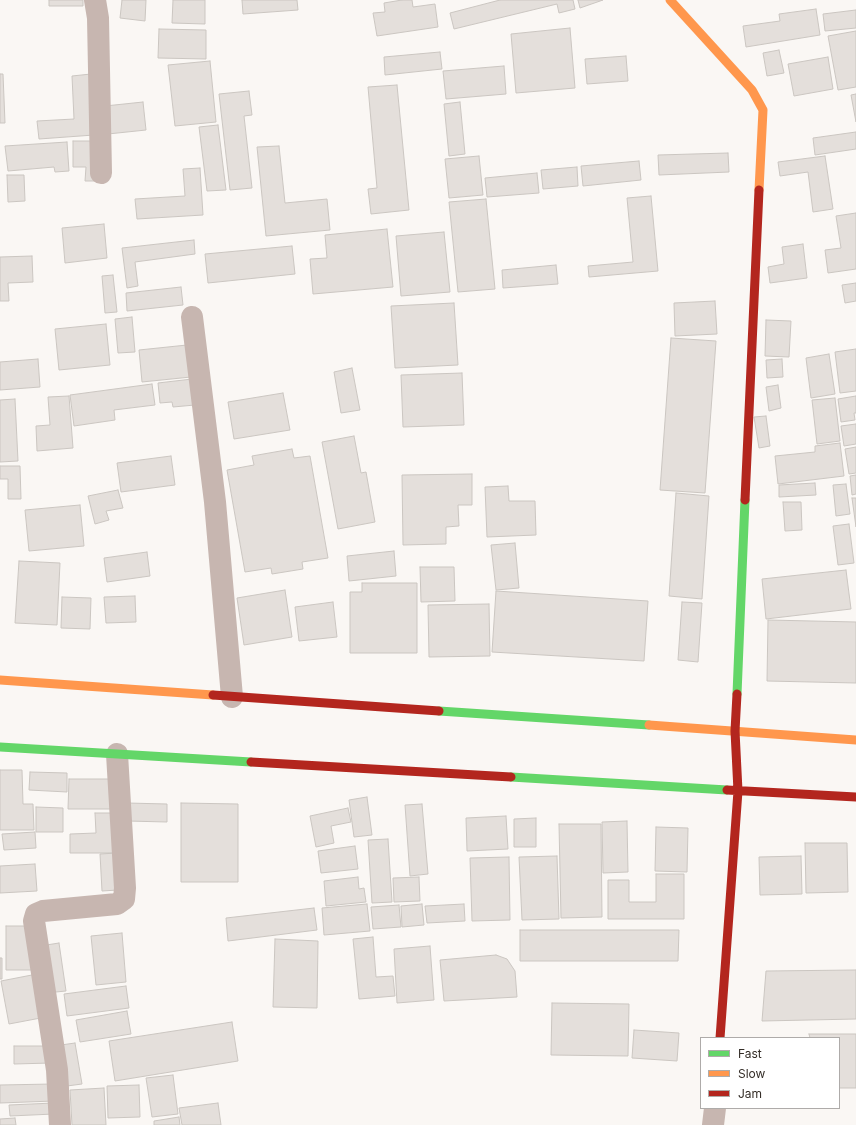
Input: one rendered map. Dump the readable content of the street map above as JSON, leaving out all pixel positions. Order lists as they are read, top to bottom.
{
  "legend": ["Fast", "Slow", "Jam"]
}
